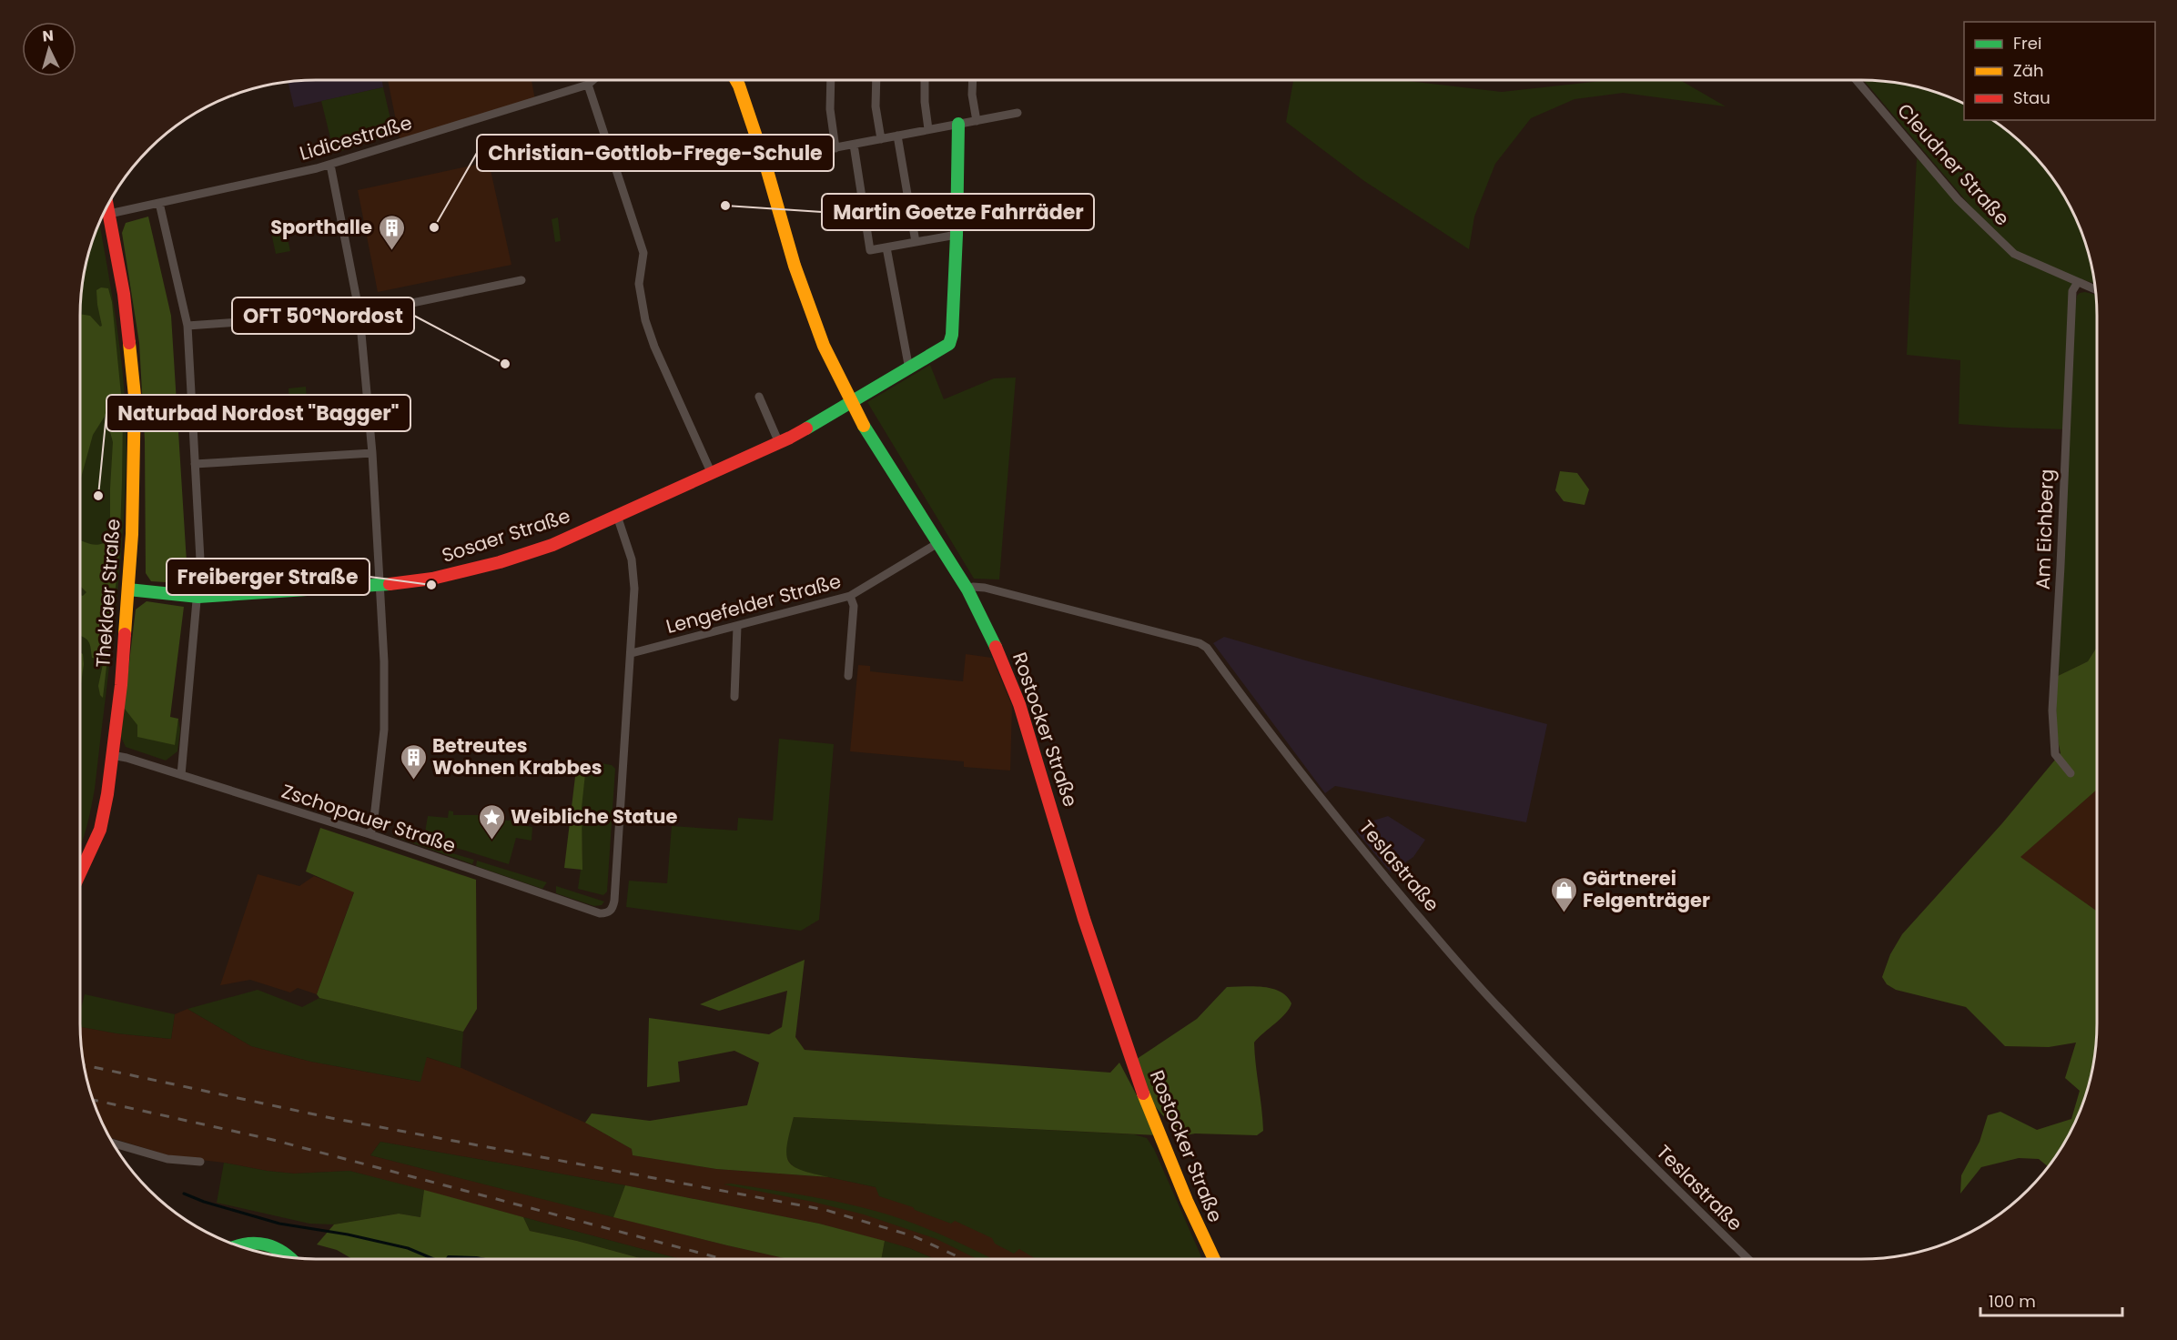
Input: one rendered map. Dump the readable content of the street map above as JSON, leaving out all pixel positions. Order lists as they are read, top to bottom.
{
  "streets": {
    "main road": ["Sosaer Straße", "Theklaer Straße", "Rostocker Straße"],
    "street": [
      "Lidicestraße",
      "Cleudner Straße",
      "Am Eichberg",
      "Lengefelder Straße",
      "Zschopauer Straße",
      "Teslastraße"
    ]
  },
  "crossings": [
    ["Lidicestraße", "Theklaer Straße"],
    ["Cleudner Straße", "Am Eichberg"],
    ["Sosaer Straße", "Theklaer Straße"],
    ["Sosaer Straße", "Rostocker Straße"],
    ["Theklaer Straße", "Zschopauer Straße"],
    ["Lengefelder Straße", "Rostocker Straße"],
    ["Lengefelder Straße", "Zschopauer Straße"],
    ["Rostocker Straße", "Teslastraße"]
  ],
  "places": {
    "other": [
      "Martin Goetze Fahrräder",
      "Christian-Gottlob-Frege-Schule",
      "OFT 50°Nordost",
      "Naturbad Nordost \"Bagger\"",
      "Freiberger Straße"
    ],
    "building": ["Sporthalle", "Betreutes Wohnen Krabbes"],
    "place": ["Weibliche Statue"],
    "shop": ["Gärtnerei Felgenträger"]
  },
  "legend": ["Frei", "Zäh", "Stau"],
  "scale_bar": "100 m",
  "north": "top"
}
